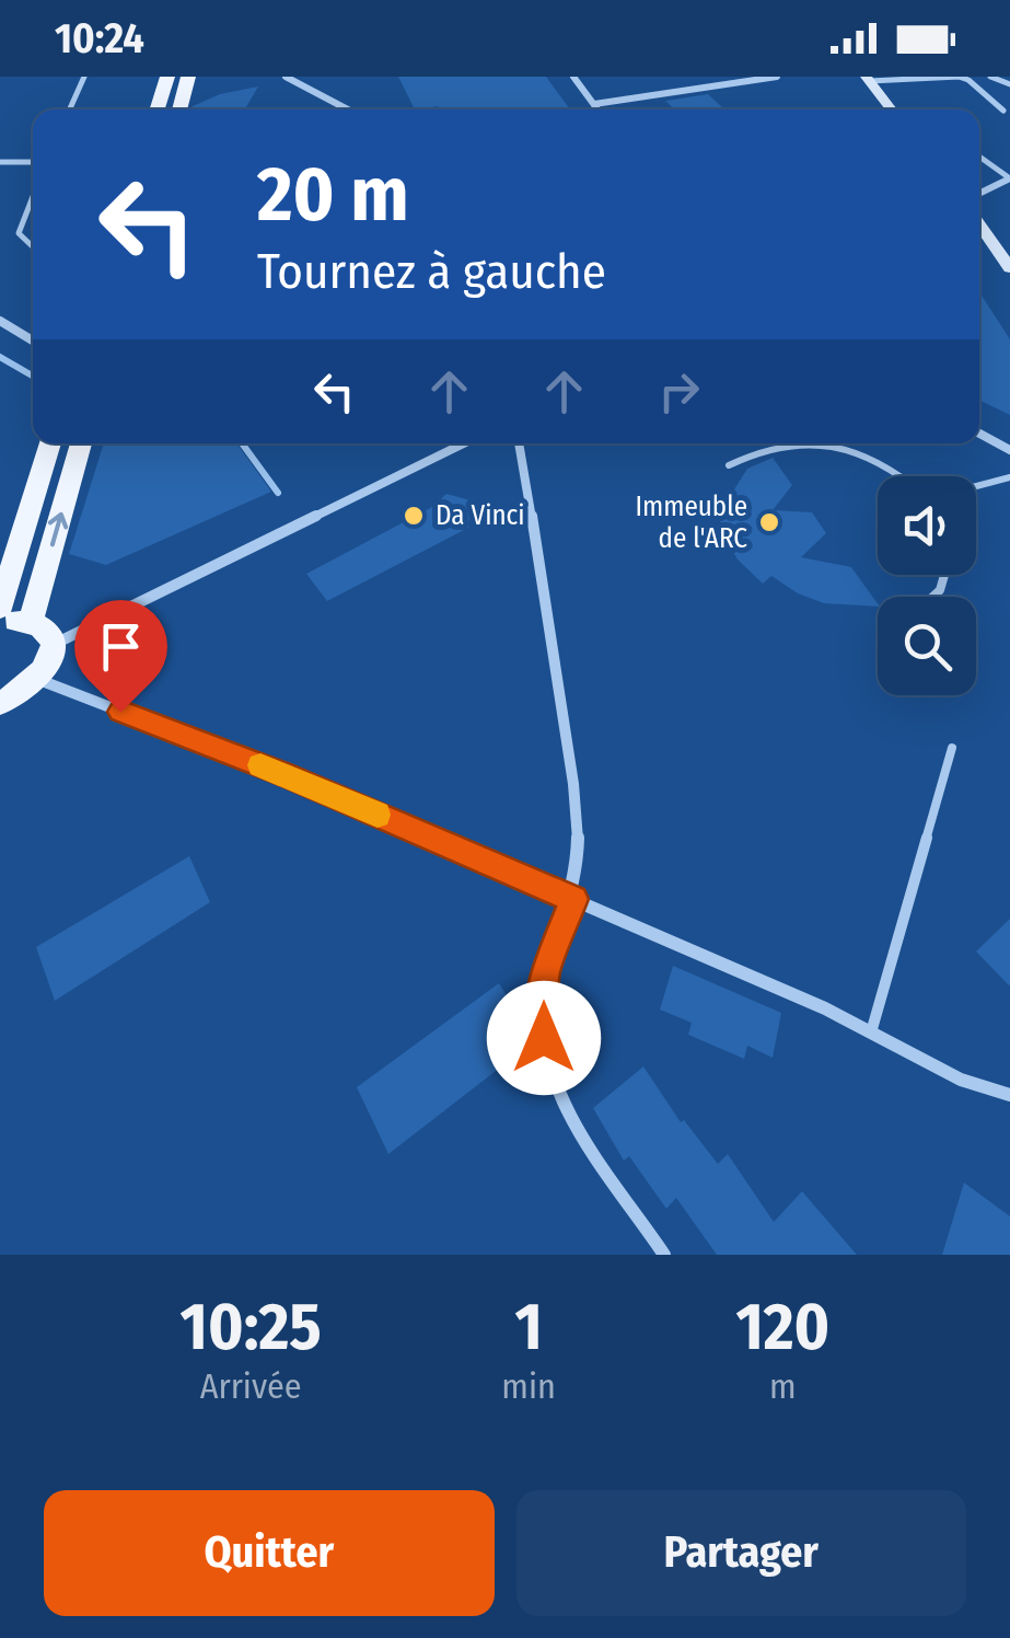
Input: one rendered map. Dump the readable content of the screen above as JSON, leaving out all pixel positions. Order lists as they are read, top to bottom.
{
  "places": ["Da Vinci", "Immeuble de l'ARC"],
  "page": {
    "status": "10:24",
    "turn": ["20 m", "Tournez à gauche"],
    "eta": [
      "10:25",
      "Arrivée",
      "1",
      "min",
      "120",
      "m"
    ],
    "buttons": ["Quitter", "Partager"]
  }
}
